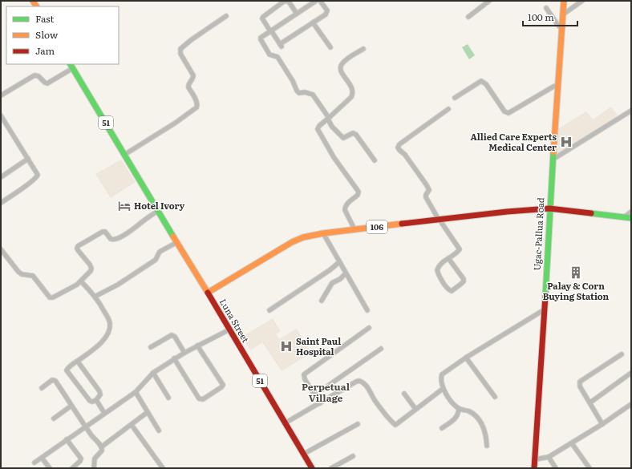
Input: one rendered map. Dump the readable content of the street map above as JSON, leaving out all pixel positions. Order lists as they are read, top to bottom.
{
  "streets": {
    "main road": [
      "51",
      "106",
      "Ugac-Pallua Road",
      "Luna Street"
    ]
  },
  "crossings": [
    ["51", "Luna Street"],
    ["106", "Ugac-Pallua Road"],
    ["106", "Luna Street"]
  ],
  "districts": ["Perpetual Village"],
  "places": {
    "hospital": ["Allied Care Experts Medical Center", "Saint Paul Hospital"],
    "hotel": ["Hotel Ivory"],
    "building": ["Palay & Corn Buying Station"]
  },
  "legend": ["Fast", "Slow", "Jam"],
  "scale_bar": "100 m"
}
